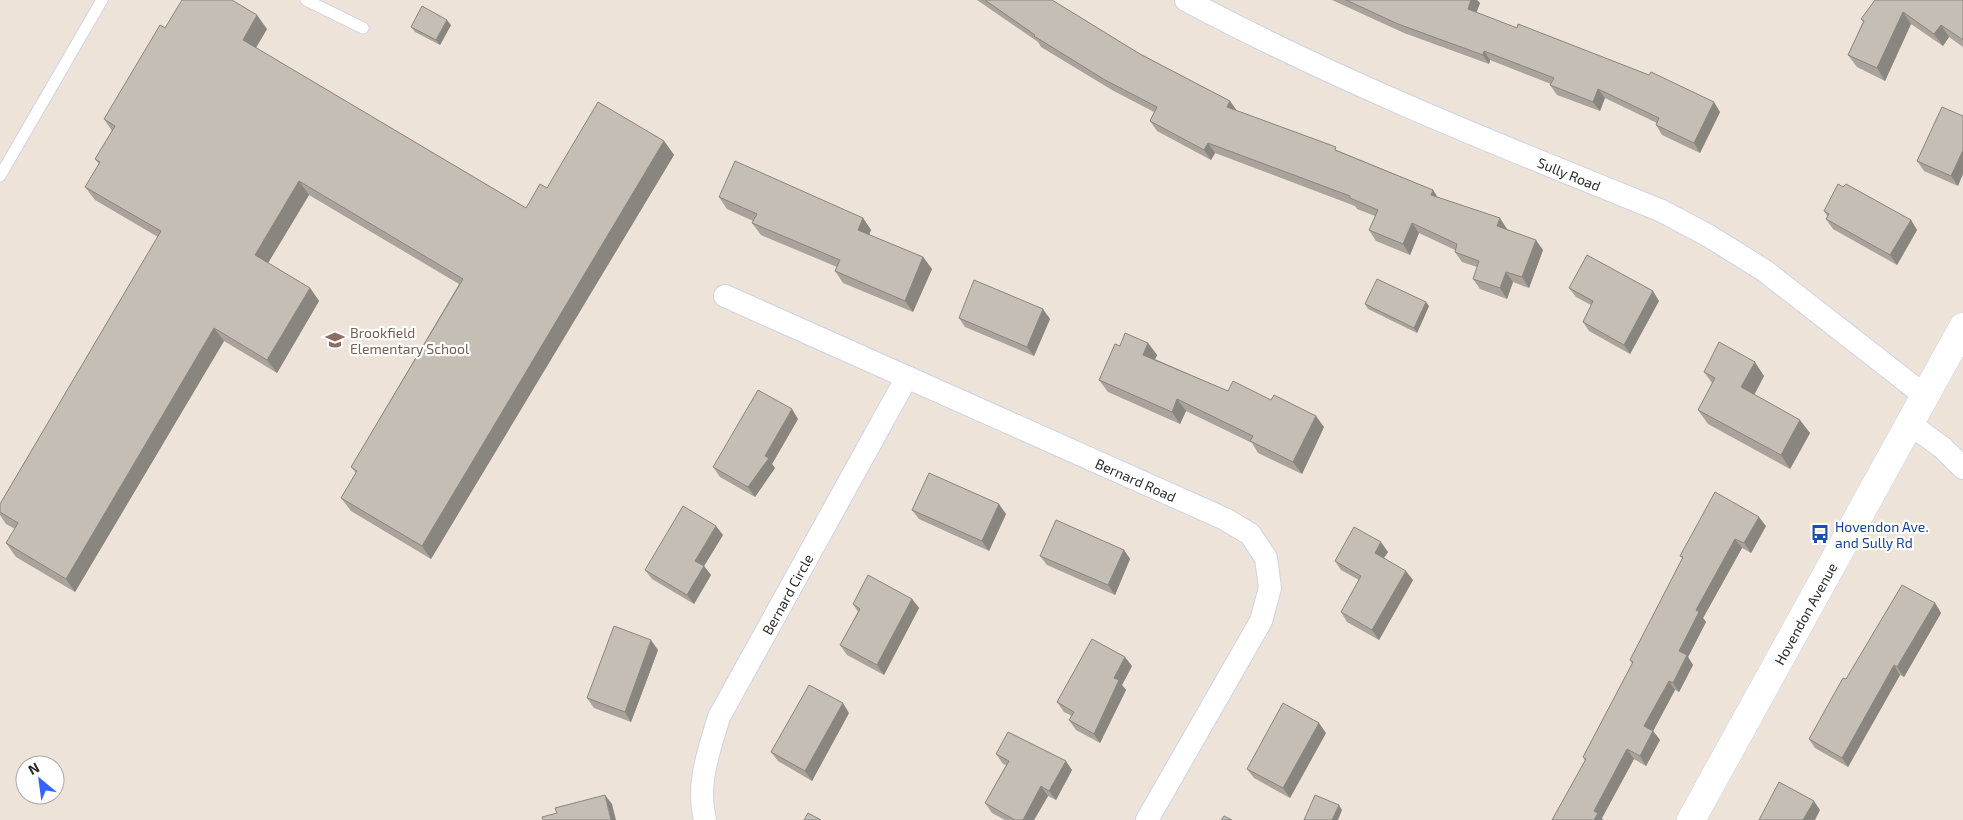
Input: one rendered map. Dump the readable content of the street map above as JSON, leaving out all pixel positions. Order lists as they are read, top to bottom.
{
  "streets": {
    "street": [
      "Sully Road",
      "Bernard Road",
      "Bernard Circle",
      "Hovendon Avenue"
    ]
  },
  "crossings": [
    ["Sully Road", "Hovendon Avenue"],
    ["Bernard Road", "Bernard Circle"]
  ],
  "places": {
    "school or university": ["Brookfield Elementary School"],
    "bus stop": ["Hovendon Ave. and Sully Rd"]
  },
  "north": "top left"
}
